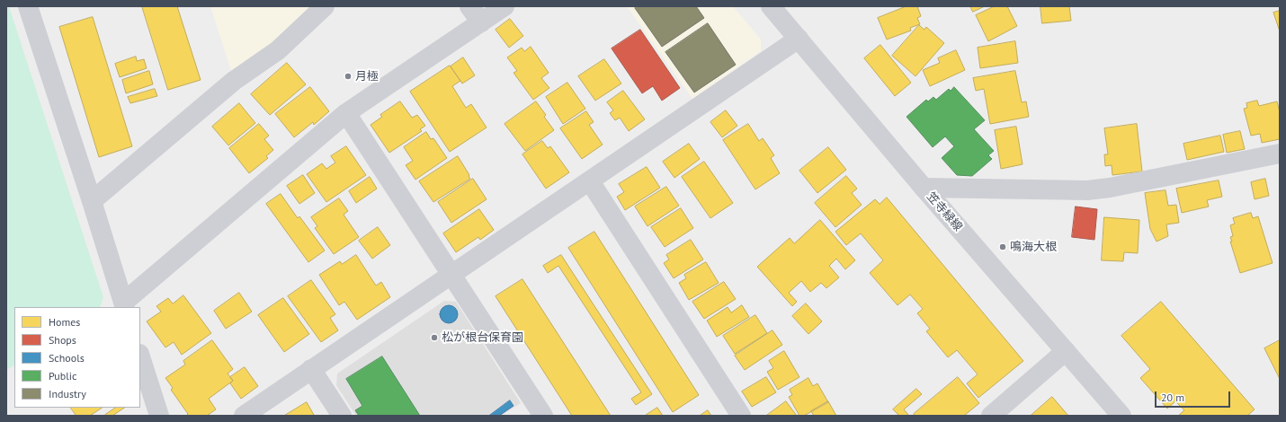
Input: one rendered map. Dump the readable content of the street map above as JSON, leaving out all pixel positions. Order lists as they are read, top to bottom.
{
  "streets": {
    "street": ["笠寺緑線"]
  },
  "places": ["月極", "鳴海大根", "松が根台保育園"],
  "legend": [
    "Homes",
    "Shops",
    "Schools",
    "Public",
    "Industry"
  ],
  "scale_bar": "20 m"
}
